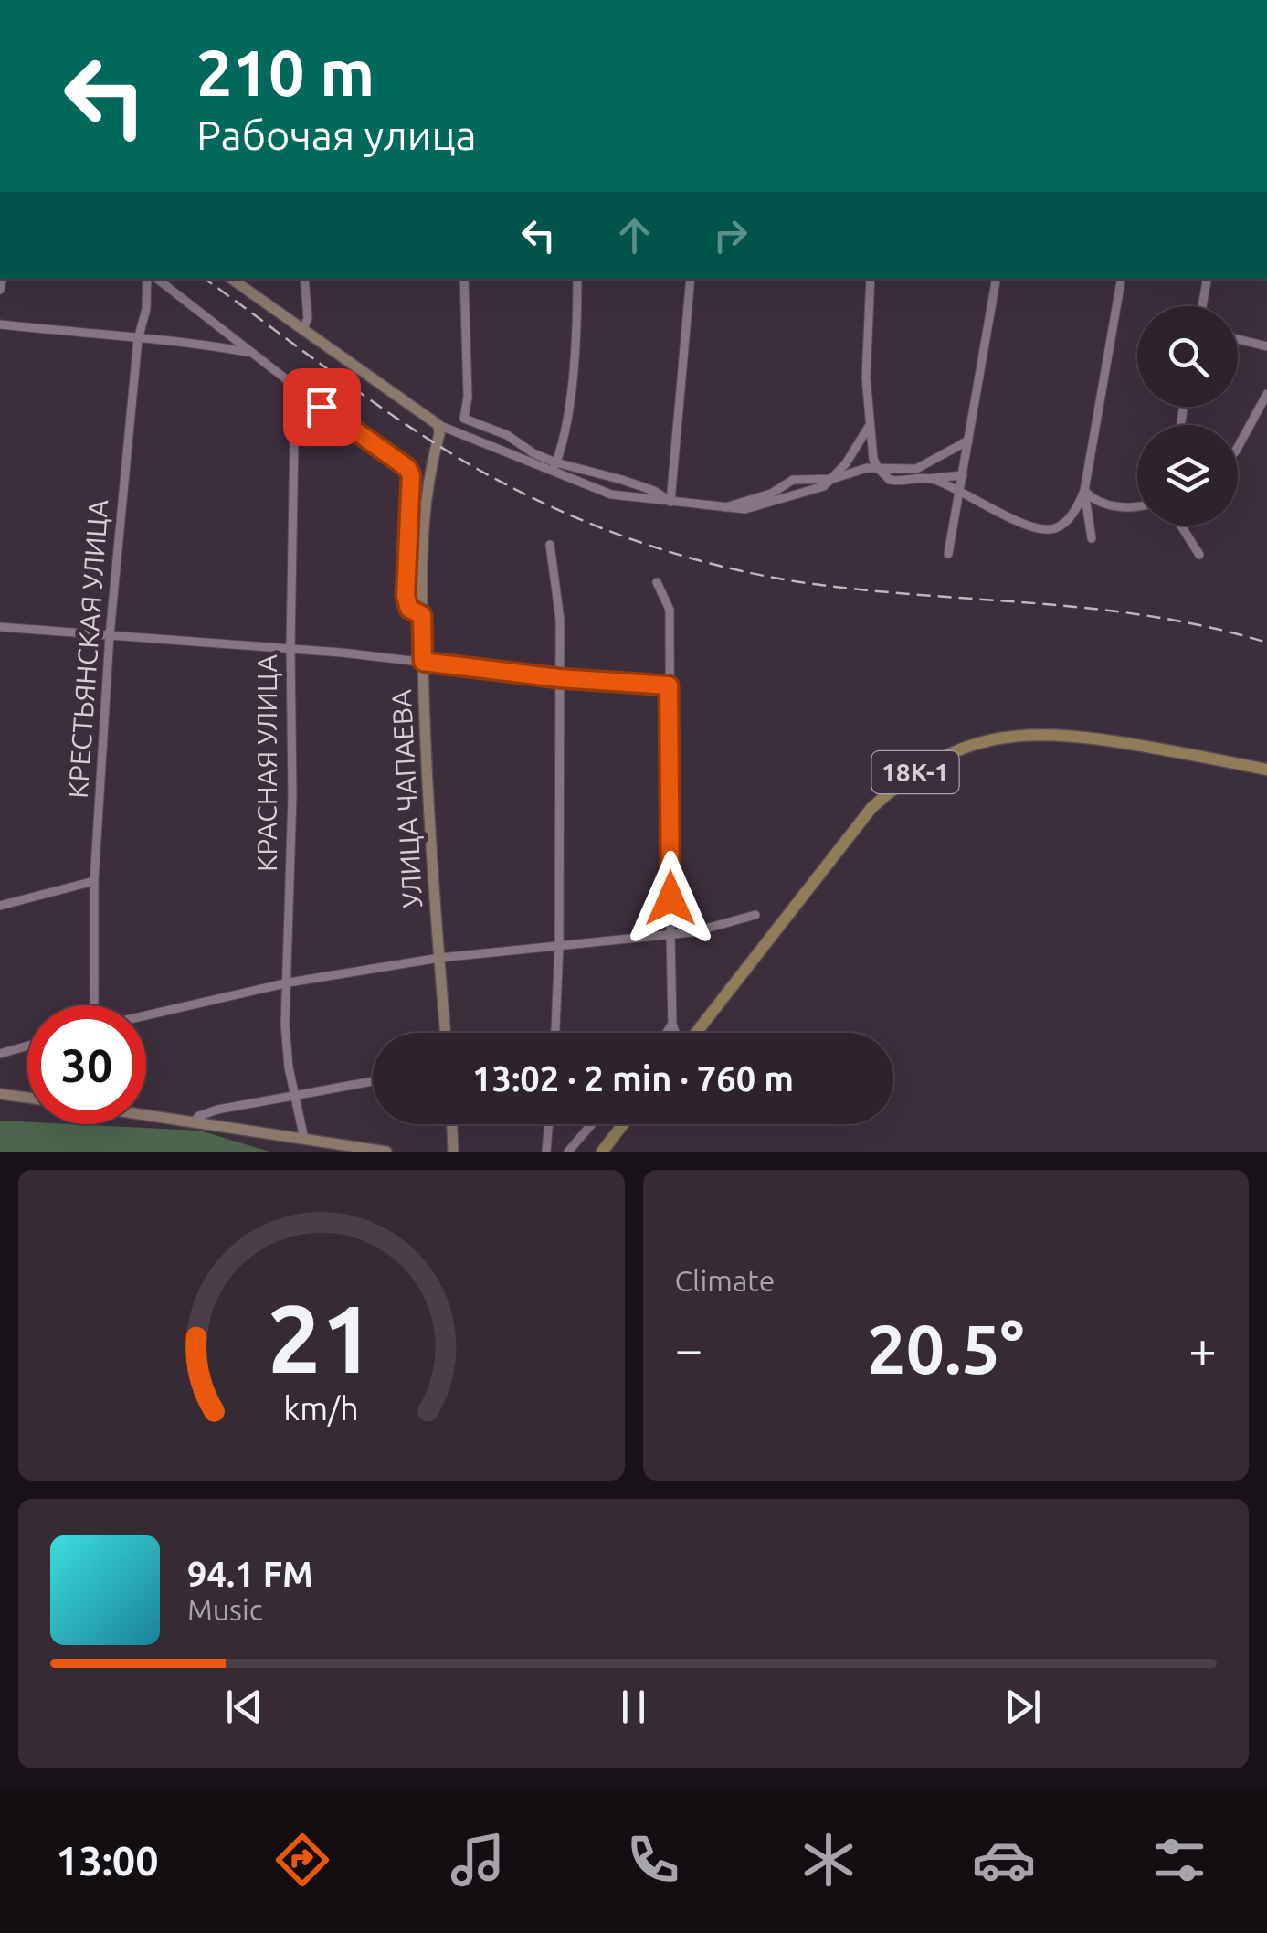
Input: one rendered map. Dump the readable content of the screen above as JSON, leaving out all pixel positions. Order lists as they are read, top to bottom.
{
  "streets": {
    "main road": ["18К-1"],
    "street": ["КРЕСТЬЯНСКАЯ УЛИЦА", "КРАСНАЯ УЛИЦА", "УЛИЦА ЧАПАЕВА"]
  },
  "page": {
    "turn": ["210 m", "Рабочая улица"],
    "limit": "30",
    "trip": "13:02 · 2 min · 760 m",
    "tile": "Climate",
    "heat": ["−", "20.5°", "+"],
    "song": ["94.1 FM", "Music"],
    "tabs": "13:00",
    "gauge": ["21", "km/h"]
  }
}
